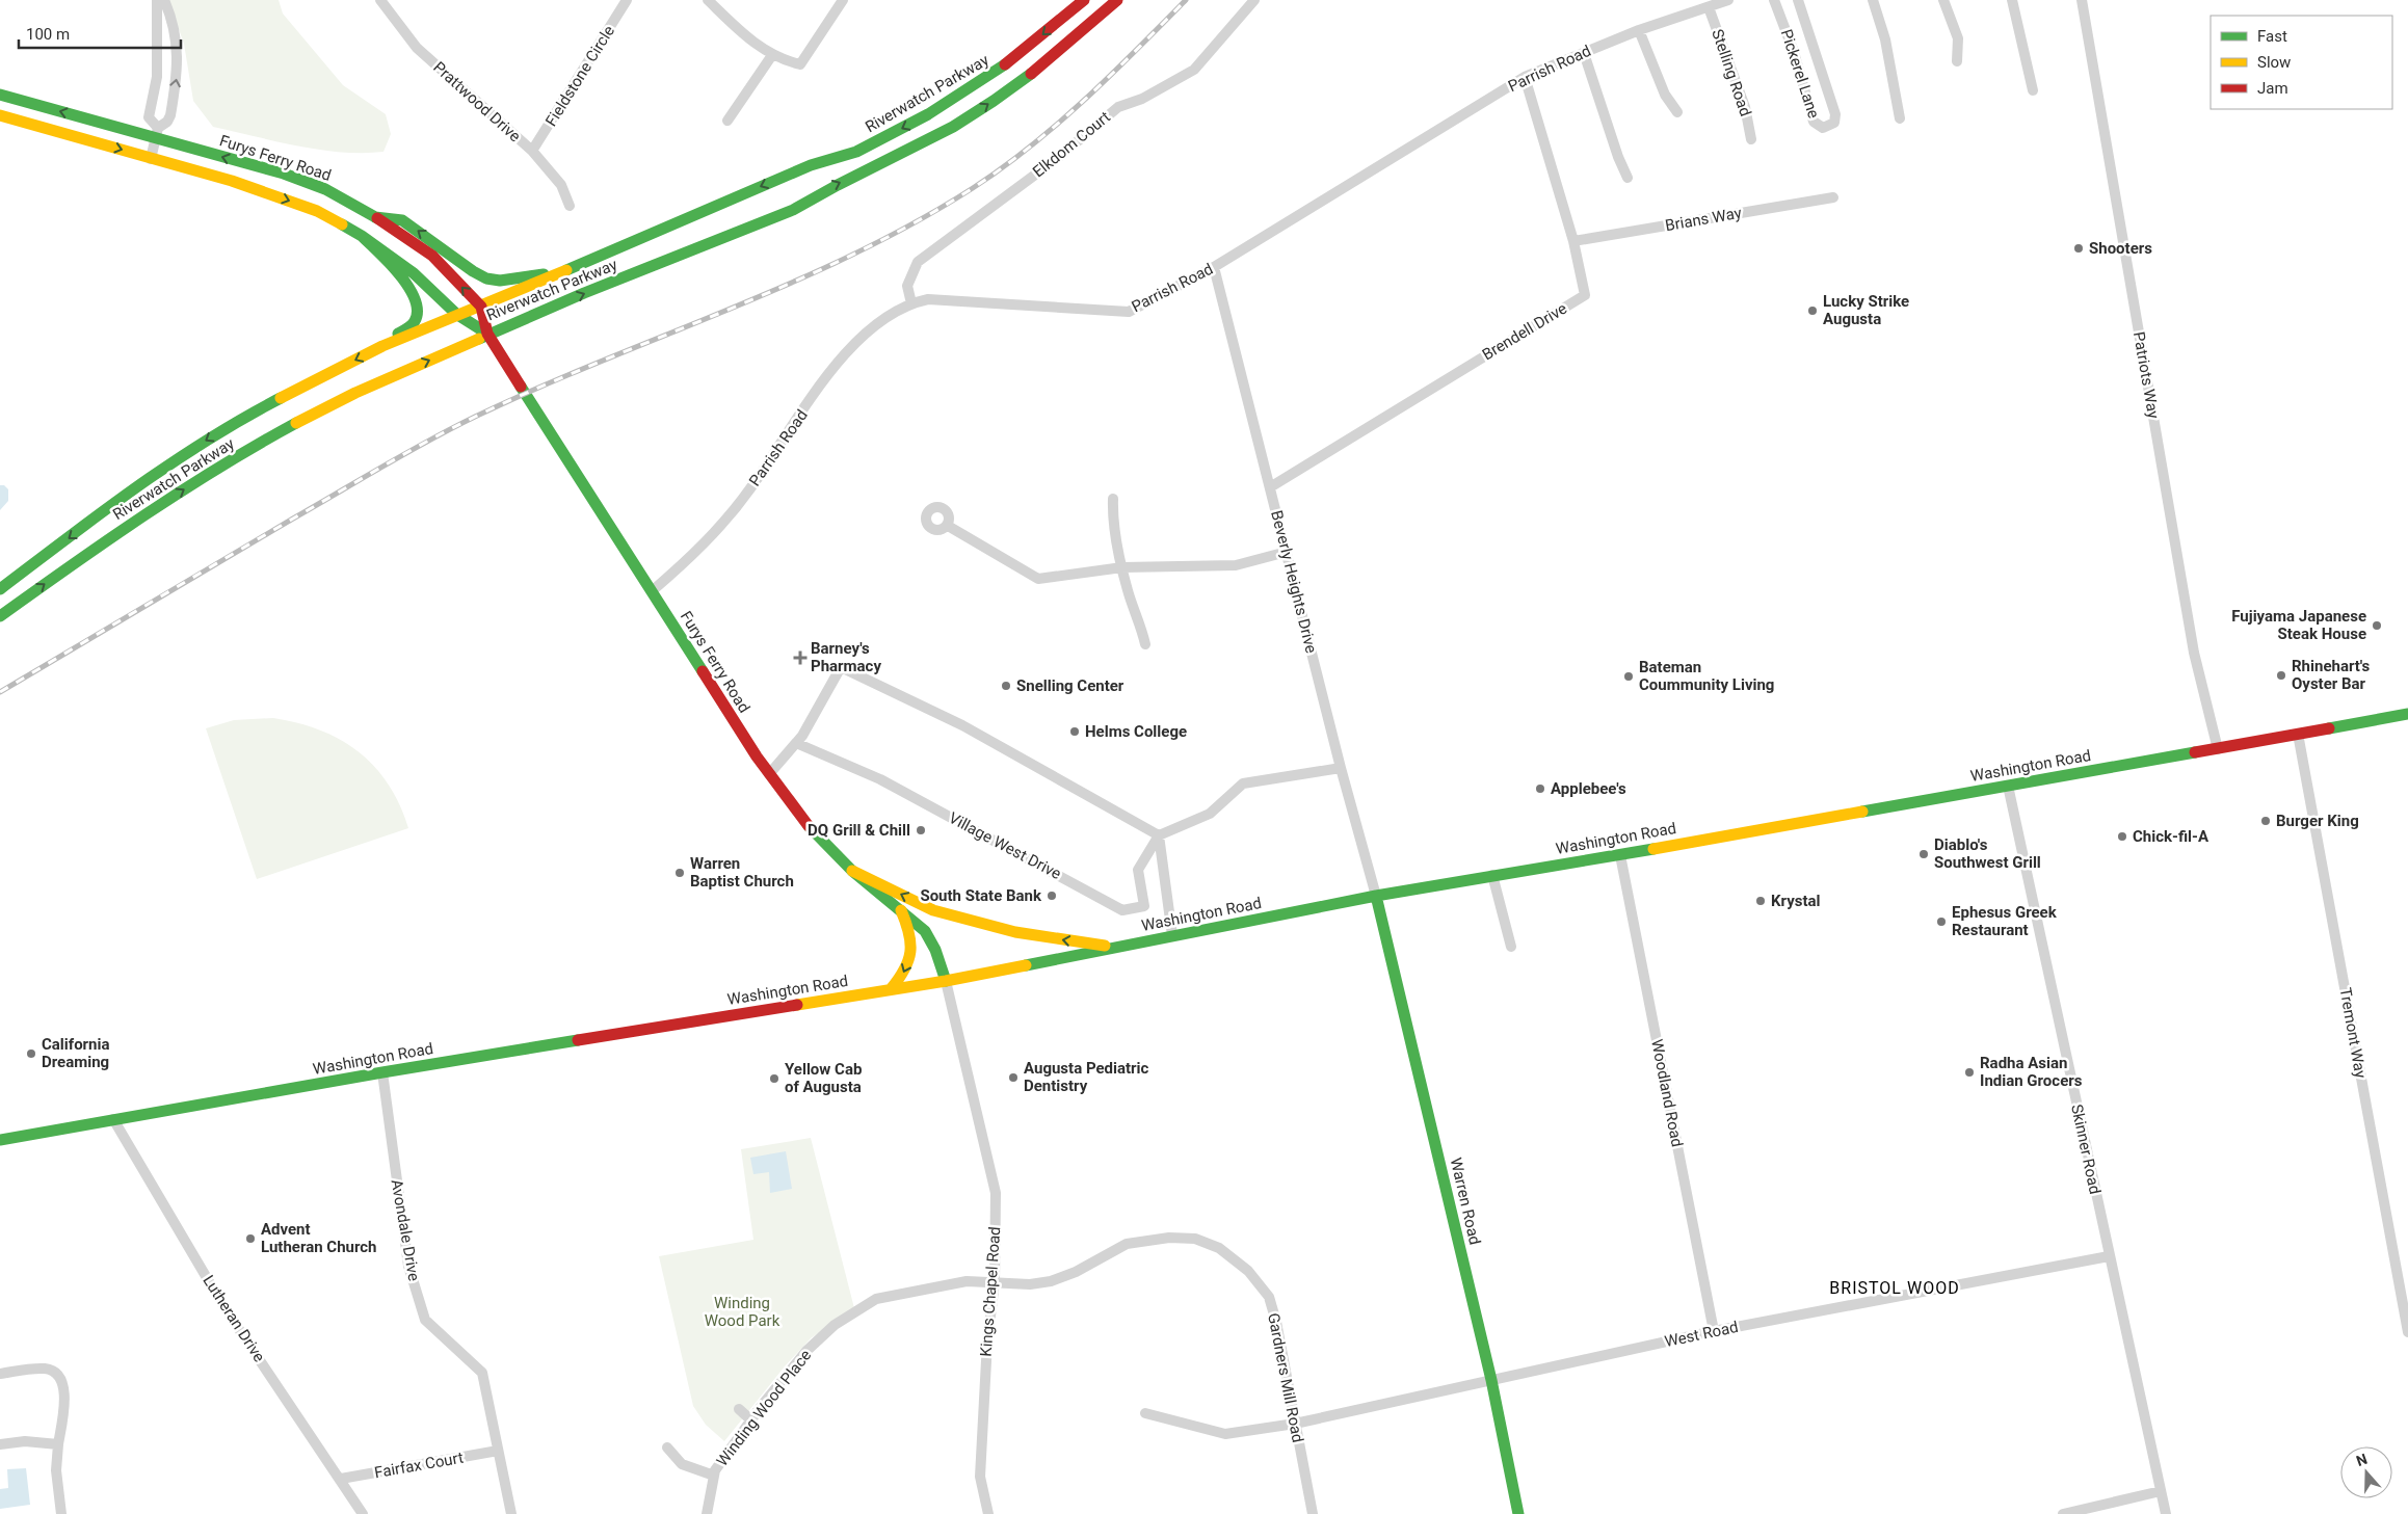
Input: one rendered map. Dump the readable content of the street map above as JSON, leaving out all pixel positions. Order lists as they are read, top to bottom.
{
  "streets": {
    "main road": [
      "Riverwatch Parkway",
      "Furys Ferry Road",
      "Washington Road",
      "Warren Road"
    ],
    "street": [
      "Parrish Road",
      "Stelling Road",
      "Pickerel Lane",
      "Fieldstone Circle",
      "Prattwood Drive",
      "Elkdom Court",
      "Brians Way",
      "Brendell Drive",
      "Patriots Way",
      "Beverly Heights Drive",
      "Village West Drive",
      "Tremont Way",
      "Woodland Road",
      "Skinner Road",
      "Avondale Drive",
      "Kings Chapel Road",
      "Lutheran Drive",
      "West Road",
      "Gardners Mill Road",
      "Winding Wood Place",
      "Fairfax Court"
    ]
  },
  "crossings": [
    ["Parrish Road", "Stelling Road"],
    ["Parrish Road", "Elkdom Court"],
    ["Parrish Road", "Furys Ferry Road"],
    ["Parrish Road", "Brendell Drive"],
    ["Parrish Road", "Beverly Heights Drive"],
    ["Fieldstone Circle", "Prattwood Drive"],
    ["Riverwatch Parkway", "Furys Ferry Road"],
    ["Furys Ferry Road", "Washington Road"],
    ["Furys Ferry Road", "Kings Chapel Road"],
    ["Brians Way", "Brendell Drive"],
    ["Brendell Drive", "Beverly Heights Drive"],
    ["Patriots Way", "Washington Road"],
    ["Beverly Heights Drive", "Washington Road"],
    ["Beverly Heights Drive", "Warren Road"],
    ["Washington Road", "Tremont Way"],
    ["Washington Road", "Woodland Road"],
    ["Washington Road", "Skinner Road"],
    ["Washington Road", "Warren Road"],
    ["Washington Road", "Avondale Drive"],
    ["Washington Road", "Kings Chapel Road"],
    ["Washington Road", "Lutheran Drive"],
    ["Woodland Road", "West Road"],
    ["Skinner Road", "West Road"],
    ["Warren Road", "West Road"],
    ["Avondale Drive", "Fairfax Court"],
    ["Kings Chapel Road", "Gardners Mill Road"],
    ["Kings Chapel Road", "Winding Wood Place"],
    ["Lutheran Drive", "Fairfax Court"],
    ["West Road", "Gardners Mill Road"],
    ["Gardners Mill Road", "Winding Wood Place"]
  ],
  "districts": ["BRISTOL WOOD"],
  "parks": ["Winding Wood Park"],
  "places": {
    "other": [
      "Shooters",
      "Lucky Strike Augusta",
      "Fujiyama Japanese Steak House",
      "Rhinehart's Oyster Bar",
      "Bateman Coummunity Living",
      "Snelling Center",
      "Helms College",
      "Applebee's",
      "Burger King",
      "DQ Grill & Chill",
      "Chick-fil-A",
      "Diablo's Southwest Grill",
      "Warren Baptist Church",
      "South State Bank",
      "Krystal",
      "Ephesus Greek Restaurant",
      "California Dreaming",
      "Radha Asian Indian Grocers",
      "Augusta Pediatric Dentistry",
      "Yellow Cab of Augusta",
      "Advent Lutheran Church"
    ],
    "health": ["Barney's Pharmacy"]
  },
  "legend": ["Fast", "Slow", "Jam"],
  "scale_bar": "100 m",
  "north": "top"
}
